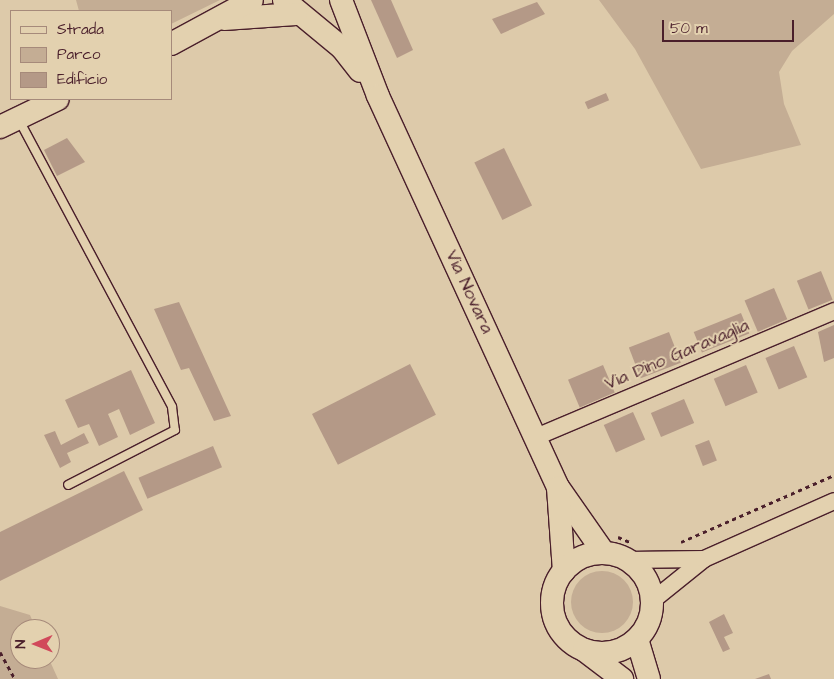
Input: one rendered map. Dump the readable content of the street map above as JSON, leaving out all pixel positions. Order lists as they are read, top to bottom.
{
  "streets": {
    "street": ["Via Novara", "Via Dino Garavaglia"]
  },
  "crossings": [
    ["Via Novara", "Via Dino Garavaglia"]
  ],
  "legend": ["Strada", "Parco", "Edificio"],
  "scale_bar": "50 m",
  "north": "left"
}
